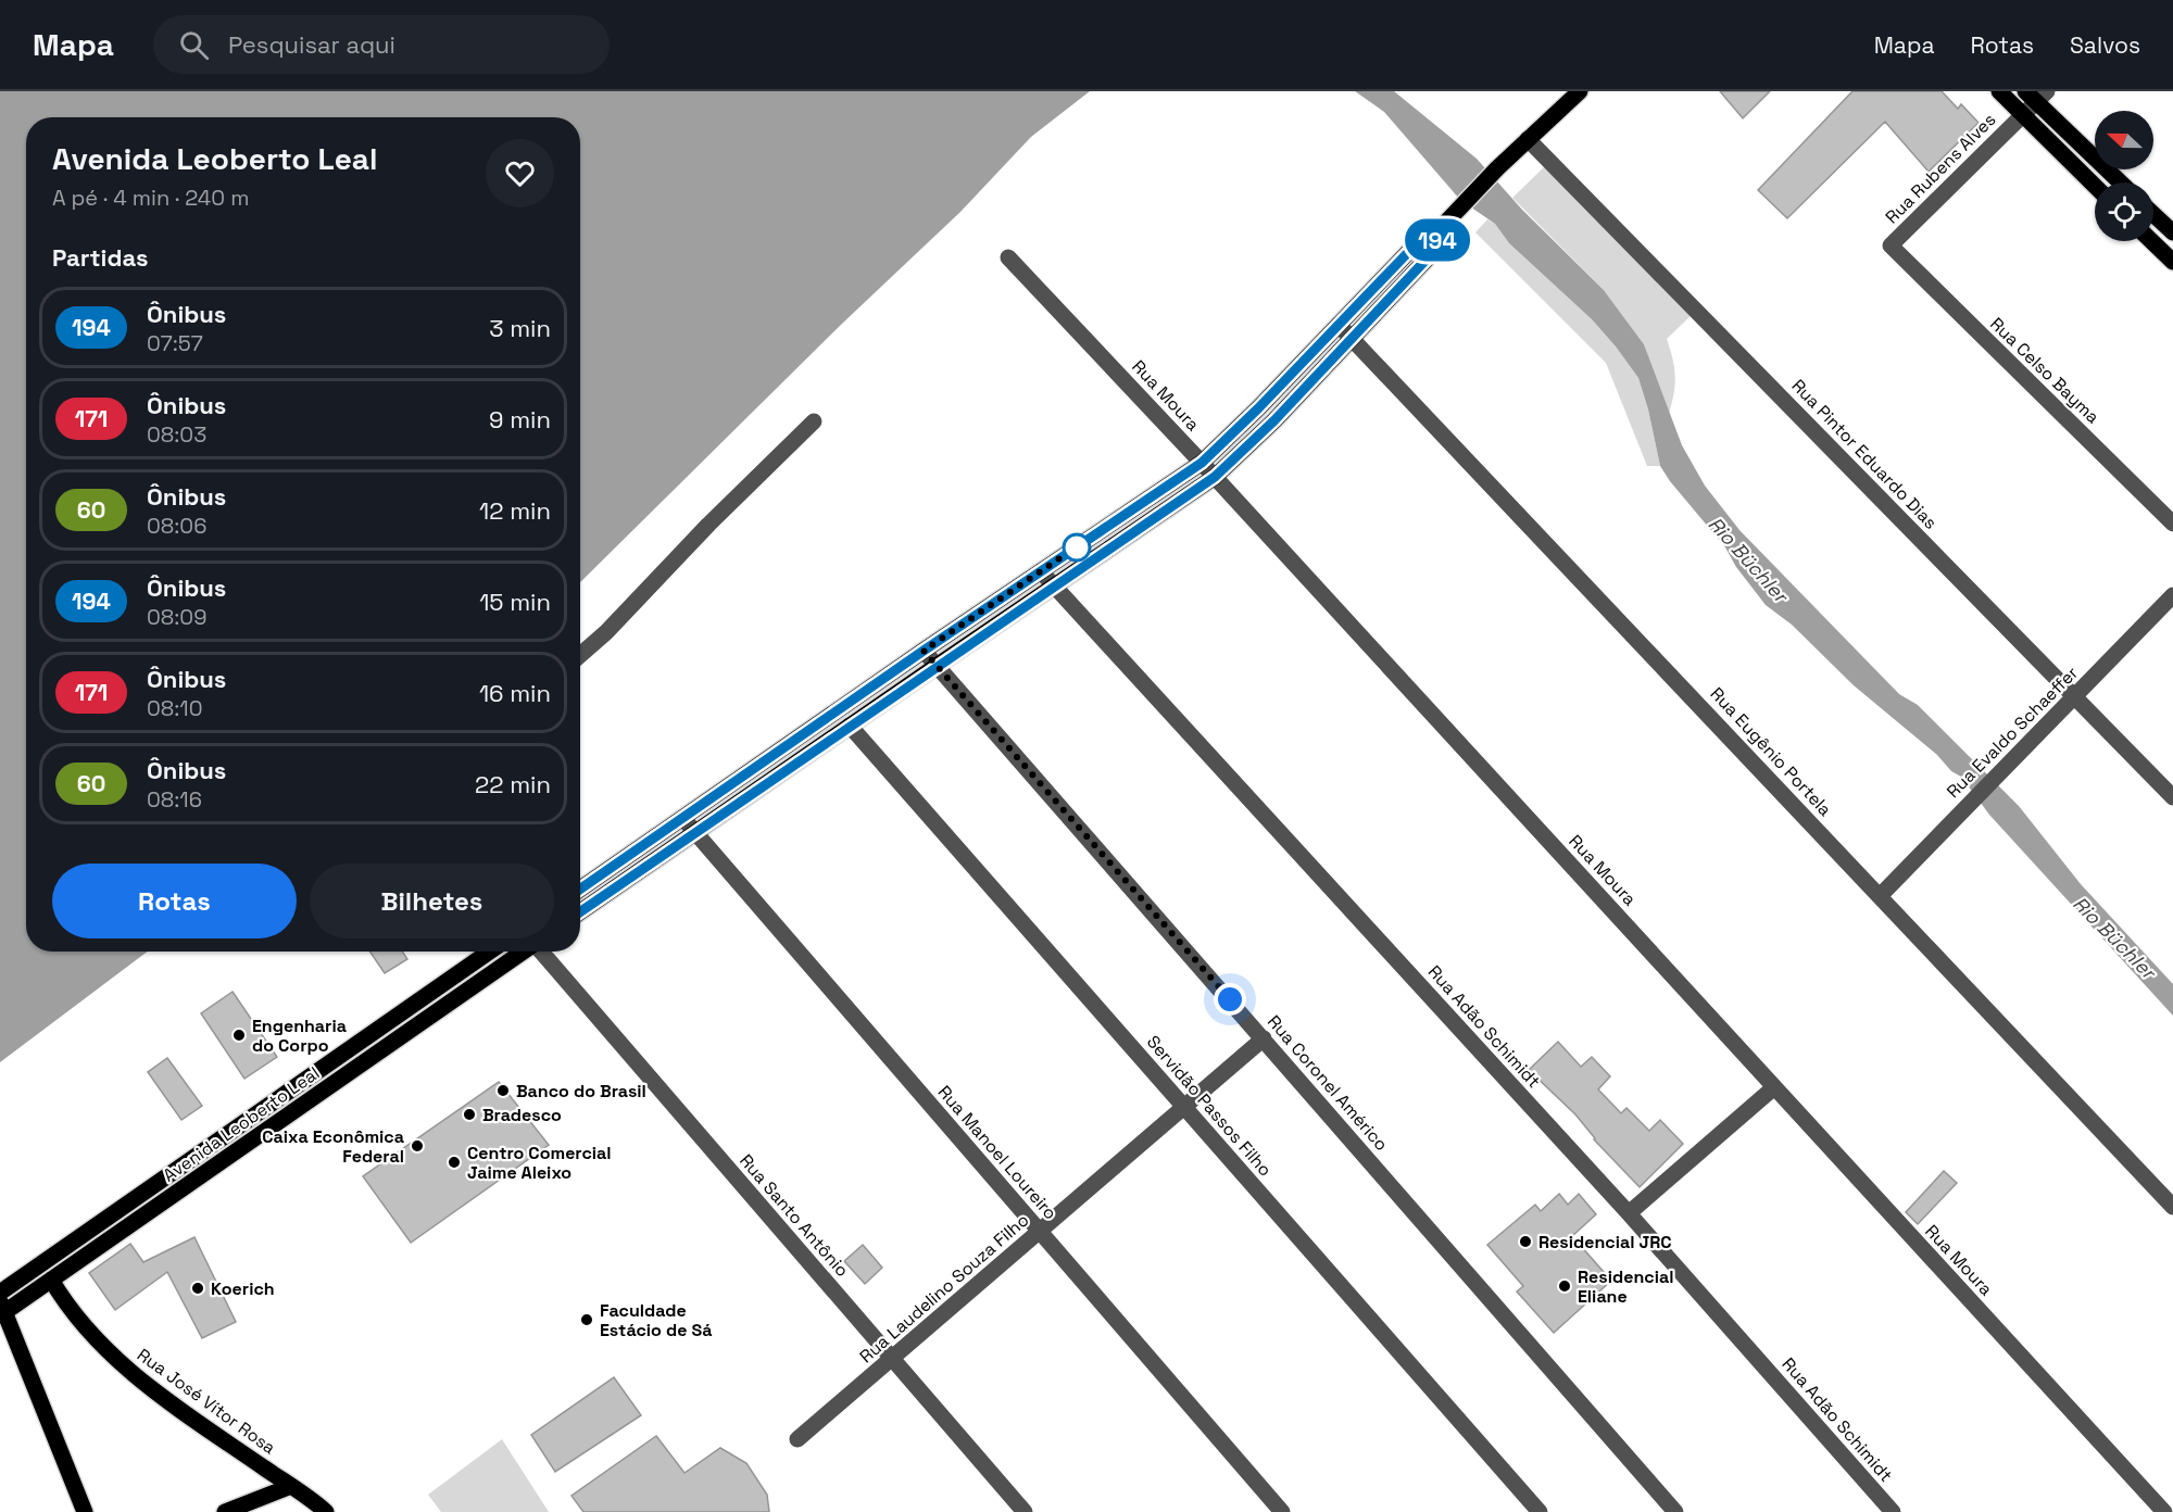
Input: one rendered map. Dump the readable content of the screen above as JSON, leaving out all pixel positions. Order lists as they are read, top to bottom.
{
  "streets": {
    "main road": ["Avenida Leoberto Leal", "Rua José Vítor Rosa"],
    "street": [
      "Rua Rubens Alves",
      "Rua Celso Bayma",
      "Rua Moura",
      "Rua Pintor Eduardo Dias",
      "Rua Evaldo Schaeffer",
      "Rua Eugênio Portela",
      "Rua Adão Schimidt",
      "Rua Coronel Américo",
      "Servidão Passos Filho",
      "Rua Manoel Loureiro",
      "Rua Santo Antônio",
      "Rua Laudelino Souza Filho"
    ]
  },
  "crossings": [
    ["Rua Rubens Alves", "Rua Celso Bayma"],
    ["Rua Pintor Eduardo Dias", "Rua Evaldo Schaeffer"],
    ["Rua Evaldo Schaeffer", "Rua Eugênio Portela"],
    ["Rua Coronel Américo", "Rua Laudelino Souza Filho"],
    ["Servidão Passos Filho", "Rua Laudelino Souza Filho"],
    ["Avenida Leoberto Leal", "Rua José Vítor Rosa"],
    ["Rua Manoel Loureiro", "Rua Laudelino Souza Filho"],
    ["Rua Santo Antônio", "Rua Laudelino Souza Filho"]
  ],
  "water": ["Rio Büchler"],
  "places": [
    "Engenharia do Corpo",
    "Banco do Brasil",
    "Bradesco",
    "Caixa Econômica Federal",
    "Centro Comercial Jaime Aleixo",
    "Residencial JRC",
    "Residencial Eliane",
    "Koerich",
    "Faculdade Estácio de Sá"
  ],
  "lines": ["bus line 194"],
  "north": "left",
  "page": {
    "header": "Mapa",
    "search": "Pesquisar aqui",
    "nav": ["Mapa", "Rotas", "Salvos"],
    "on_map": "194",
    "heading": [
      ["Avenida Leoberto Leal", "A pé · 4 min · 240 m"],
      "Partidas"
    ],
    "list": [
      {
        "mark": "194",
        "name": "Ônibus",
        "note": "07:57",
        "value": "3 min"
      },
      {
        "mark": "171",
        "name": "Ônibus",
        "note": "08:03",
        "value": "9 min"
      },
      {
        "mark": "60",
        "name": "Ônibus",
        "note": "08:06",
        "value": "12 min"
      },
      {
        "mark": "194",
        "name": "Ônibus",
        "note": "08:09",
        "value": "15 min"
      },
      {
        "mark": "171",
        "name": "Ônibus",
        "note": "08:10",
        "value": "16 min"
      },
      {
        "mark": "60",
        "name": "Ônibus",
        "note": "08:16",
        "value": "22 min"
      }
    ],
    "buttons": ["Rotas", "Bilhetes"]
  }
}
